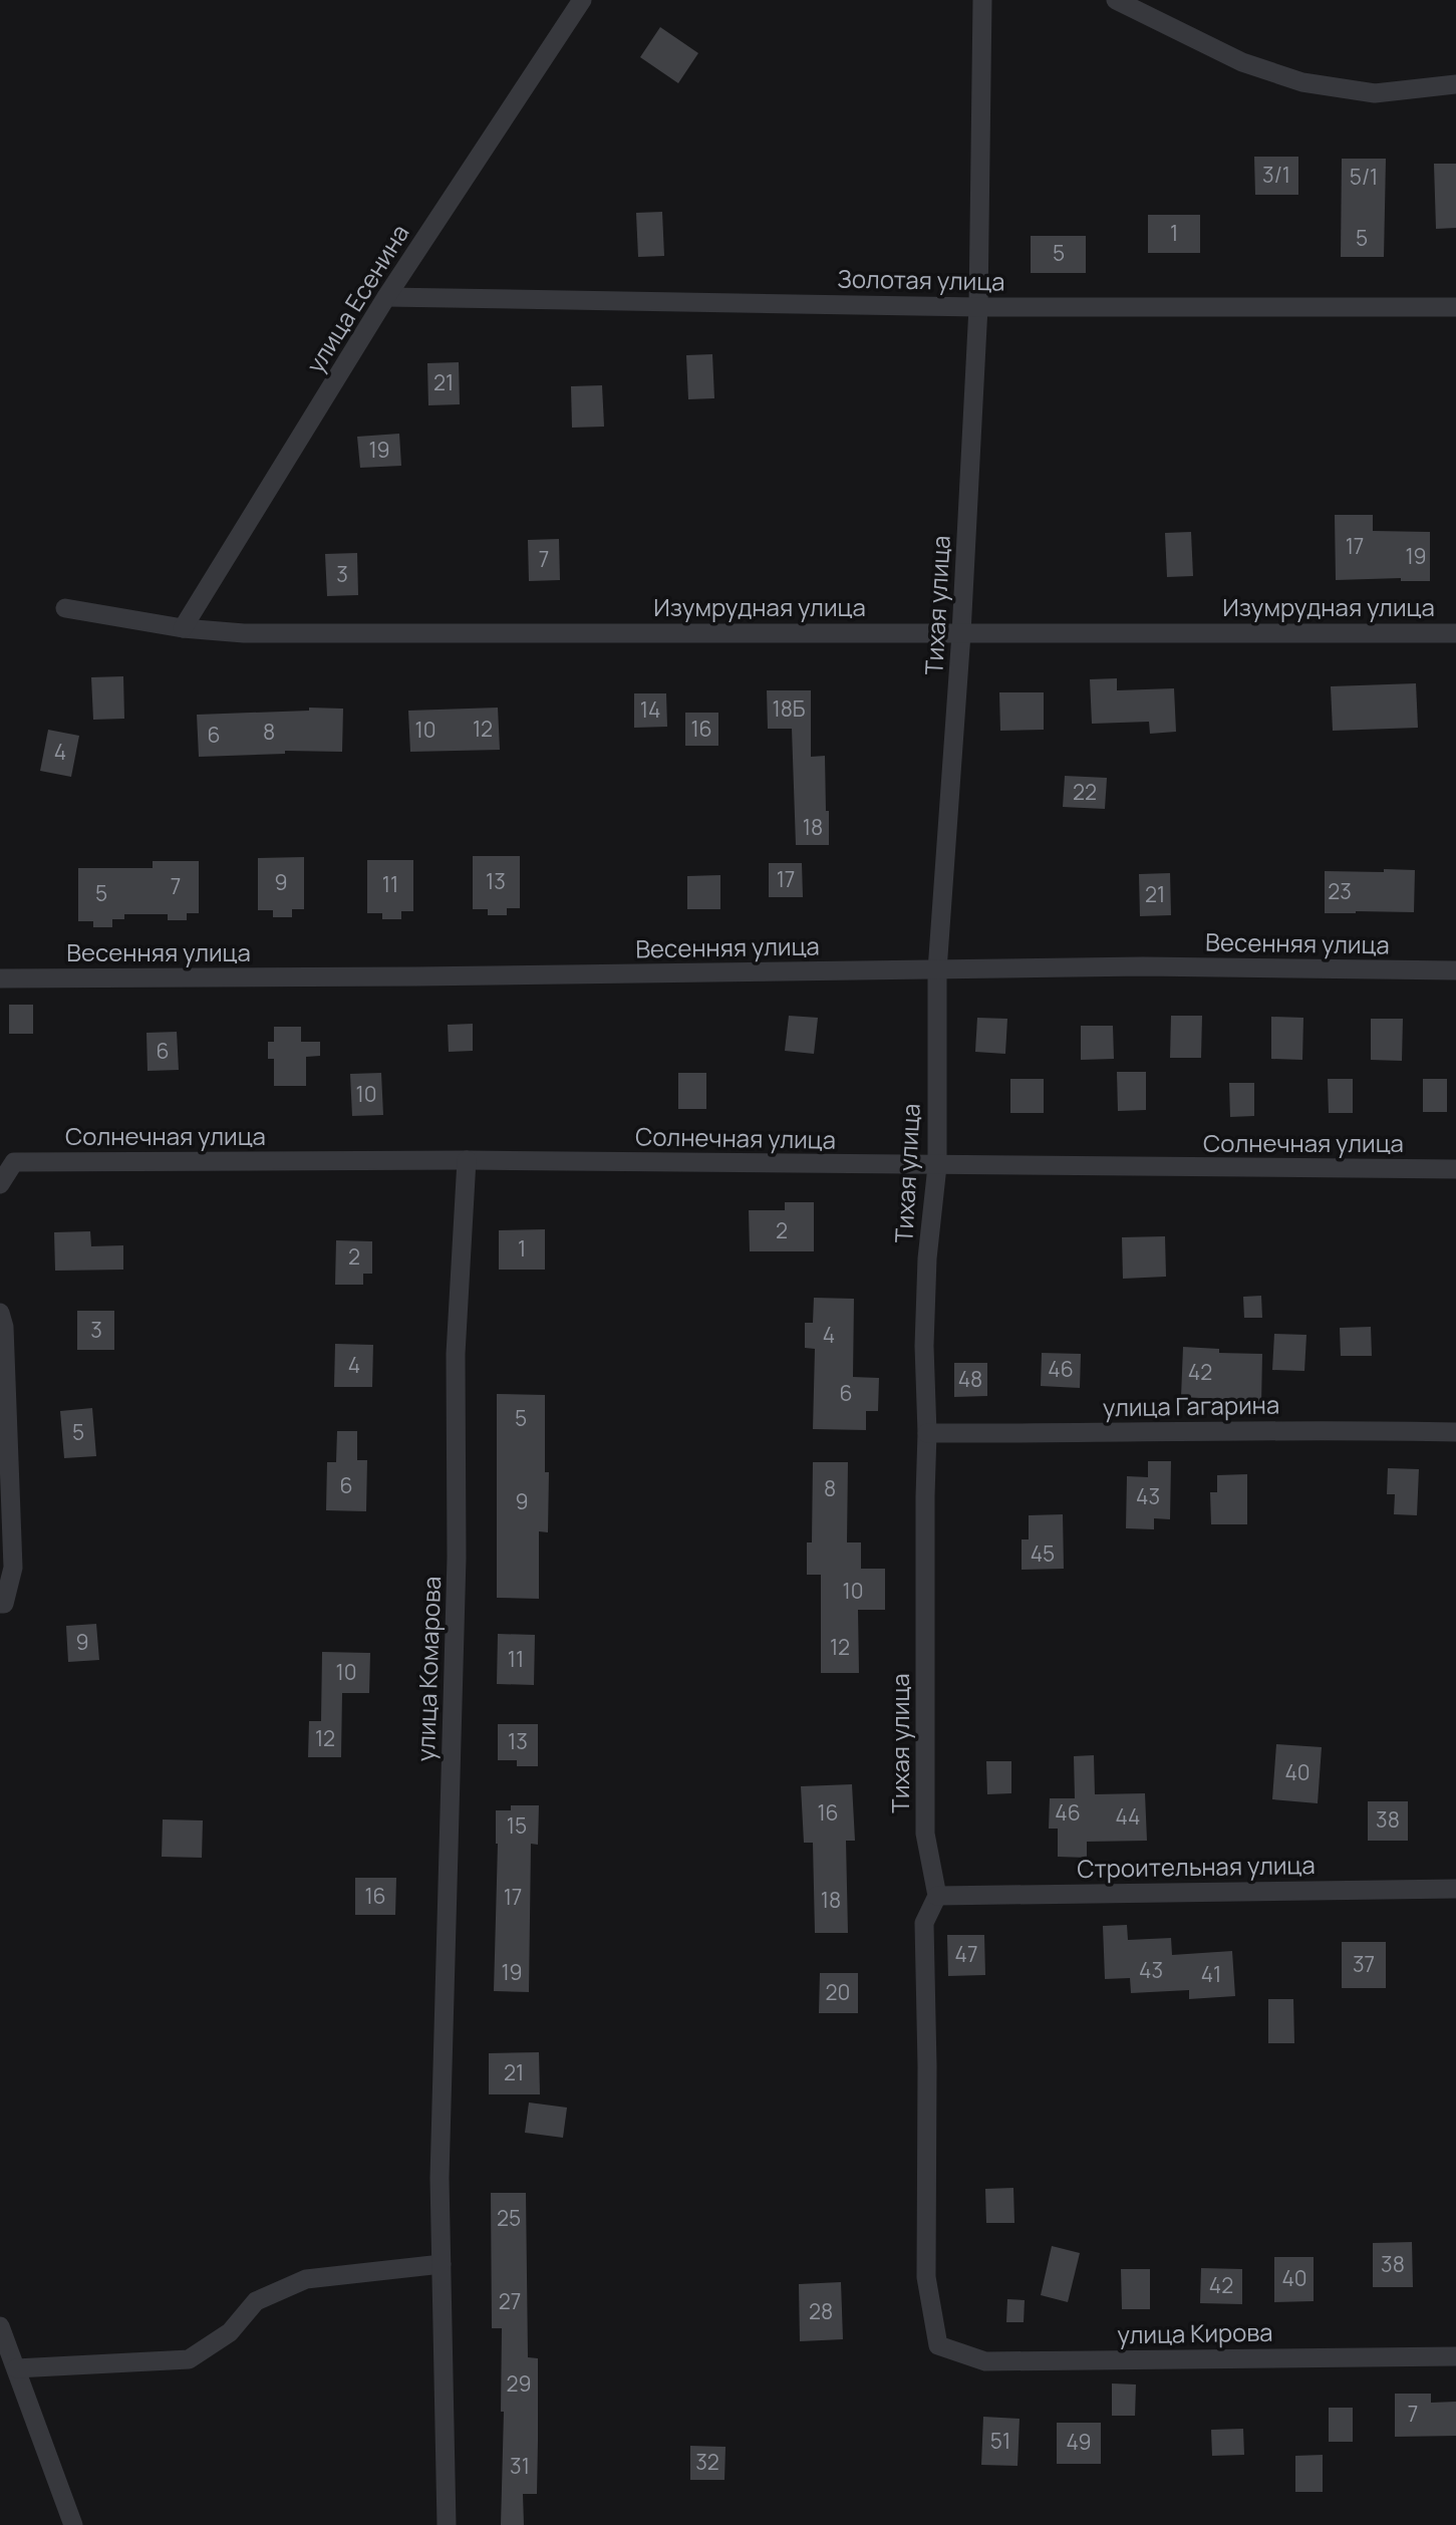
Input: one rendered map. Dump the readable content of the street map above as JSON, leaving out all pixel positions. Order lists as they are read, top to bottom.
{
  "streets": {
    "street": [
      "Золотая улица",
      "улица Есенина",
      "Тихая улица",
      "Изумрудная улица",
      "Весенняя улица",
      "Солнечная улица",
      "улица Гагарина",
      "улица Комарова",
      "Строительная улица",
      "улица Кирова"
    ]
  },
  "crossings": [
    ["Золотая улица", "улица Есенина"],
    ["Золотая улица", "Тихая улица"],
    ["улица Есенина", "Изумрудная улица"],
    ["Тихая улица", "Изумрудная улица"],
    ["Тихая улица", "Весенняя улица"],
    ["Тихая улица", "Солнечная улица"],
    ["Тихая улица", "улица Гагарина"],
    ["Тихая улица", "Строительная улица"],
    ["Тихая улица", "улица Кирова"],
    ["Солнечная улица", "улица Комарова"],
    ["Строительная улица", "улица Кирова"]
  ],
  "house_numbers": [
    "3/1",
    "5/1",
    "1",
    "5",
    "5",
    "21",
    "19",
    "17",
    "19",
    "7",
    "3",
    "18Б",
    "14",
    "12",
    "16",
    "10",
    "8",
    "6",
    "4",
    "22",
    "18",
    "17",
    "13",
    "9",
    "11",
    "7",
    "23",
    "5",
    "21",
    "6",
    "10",
    "2",
    "1",
    "2",
    "3",
    "4",
    "4",
    "46",
    "42",
    "48",
    "6",
    "5",
    "5",
    "6",
    "8",
    "43",
    "9",
    "45",
    "10",
    "9",
    "12",
    "11",
    "10",
    "12",
    "13",
    "40",
    "16",
    "46",
    "44",
    "38",
    "15",
    "16",
    "17",
    "18",
    "47",
    "37",
    "43",
    "19",
    "41",
    "20",
    "21",
    "25",
    "38",
    "40",
    "42",
    "27",
    "28",
    "29",
    "7",
    "51",
    "49",
    "32",
    "31"
  ]
}
